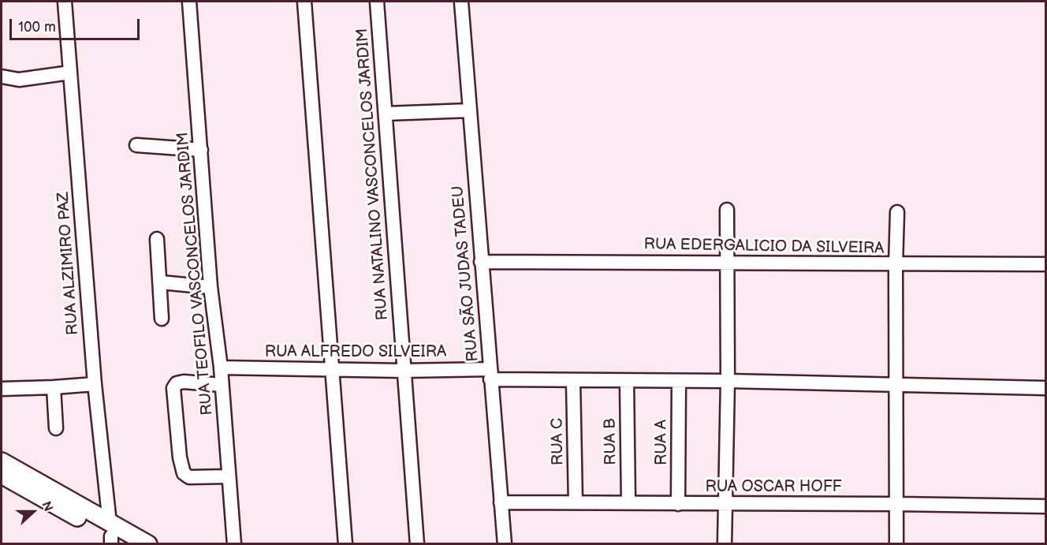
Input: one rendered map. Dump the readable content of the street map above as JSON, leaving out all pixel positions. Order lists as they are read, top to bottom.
{
  "streets": {
    "street": [
      "RUA NATALINO VASCONCELOS JARDIM",
      "RUA EDERGALICIO DA SILVEIRA",
      "RUA ALZIMIRO PAZ",
      "RUA TEOFILO VASCONCELOS JARDIM",
      "RUA SÃO JUDAS TADEU",
      "RUA ALFREDO SILVEIRA",
      "RUA C",
      "RUA B",
      "RUA A",
      "RUA OSCAR HOFF"
    ]
  },
  "crossings": [
    ["RUA NATALINO VASCONCELOS JARDIM", "RUA ALFREDO SILVEIRA"],
    ["RUA EDERGALICIO DA SILVEIRA", "RUA SÃO JUDAS TADEU"],
    ["RUA TEOFILO VASCONCELOS JARDIM", "RUA ALFREDO SILVEIRA"],
    ["RUA SÃO JUDAS TADEU", "RUA ALFREDO SILVEIRA"],
    ["RUA SÃO JUDAS TADEU", "RUA OSCAR HOFF"],
    ["RUA ALFREDO SILVEIRA", "RUA C"],
    ["RUA ALFREDO SILVEIRA", "RUA B"],
    ["RUA ALFREDO SILVEIRA", "RUA A"],
    ["RUA C", "RUA OSCAR HOFF"],
    ["RUA B", "RUA OSCAR HOFF"],
    ["RUA A", "RUA OSCAR HOFF"]
  ],
  "scale_bar": "100 m",
  "north": "right"
}
